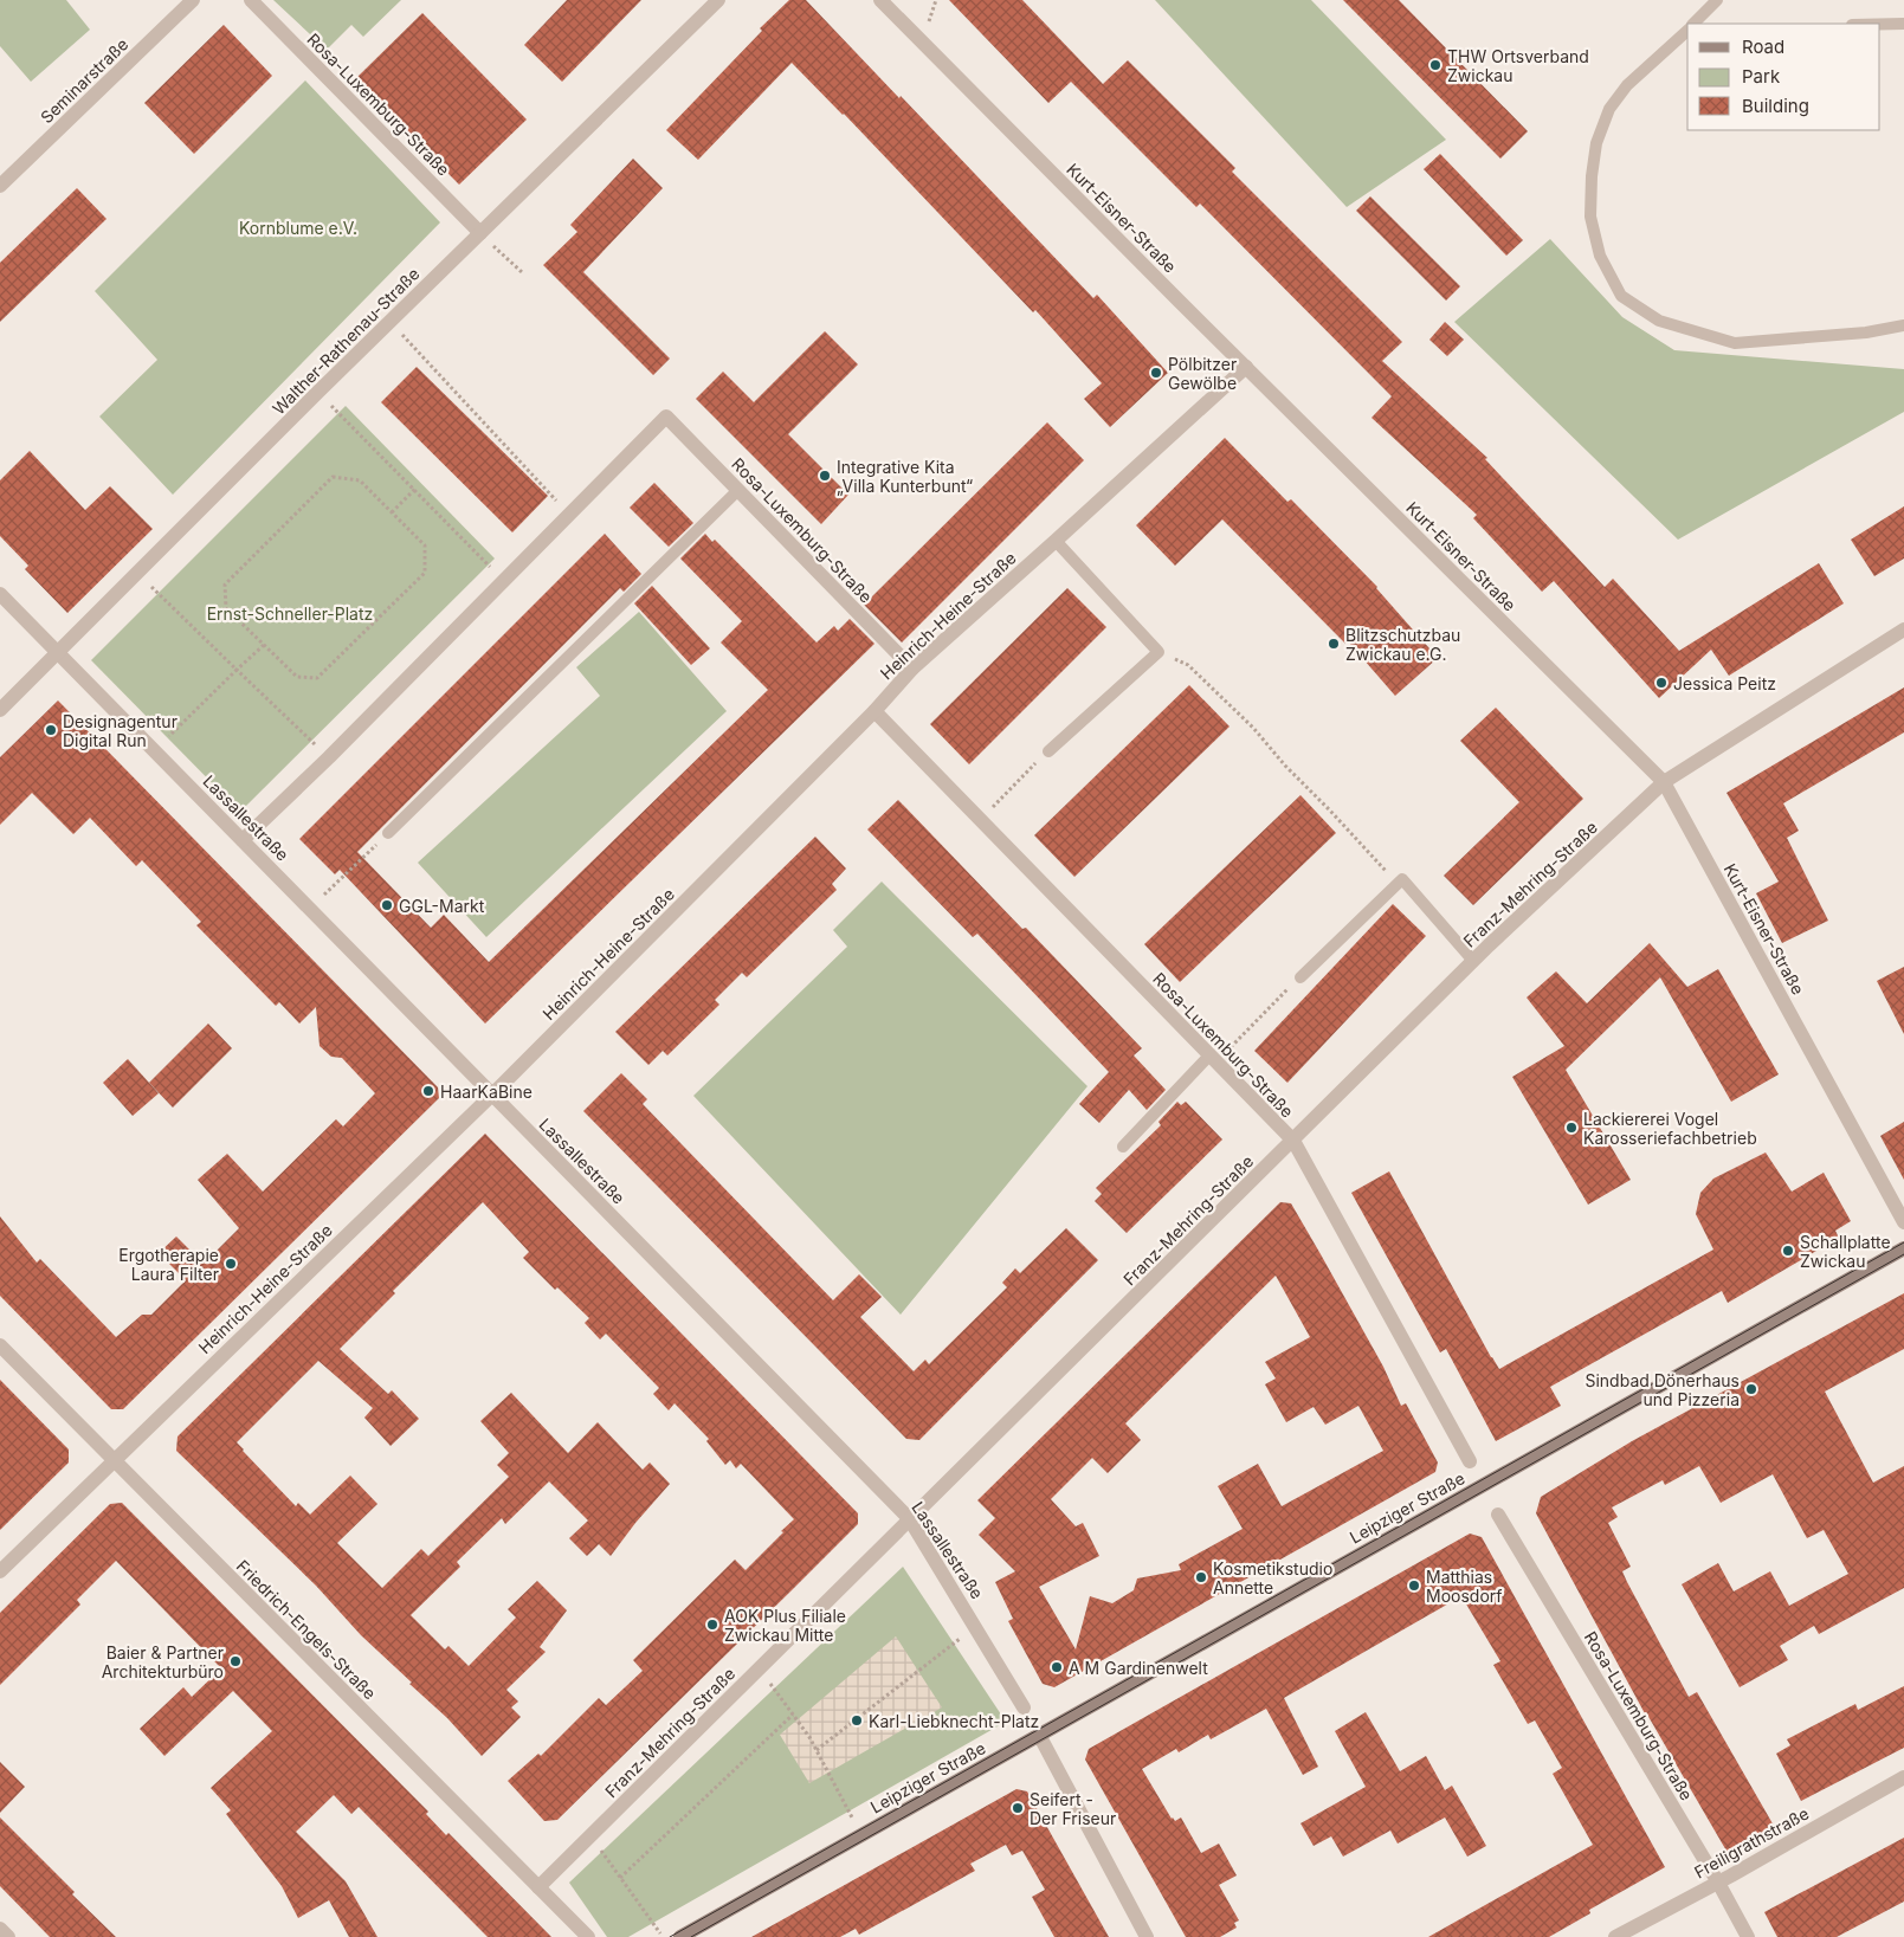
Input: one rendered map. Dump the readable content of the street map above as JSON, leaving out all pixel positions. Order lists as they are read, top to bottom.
{
  "streets": {
    "street": [
      "Seminarstraße",
      "Rosa-Luxemburg-Straße",
      "Kurt-Eisner-Straße",
      "Walther-Rathenau-Straße",
      "Heinrich-Heine-Straße",
      "Lassallestraße",
      "Franz-Mehring-Straße",
      "Leipziger Straße",
      "Friedrich-Engels-Straße",
      "Freiligrathstraße"
    ]
  },
  "crossings": [
    ["Rosa-Luxemburg-Straße", "Walther-Rathenau-Straße"],
    ["Rosa-Luxemburg-Straße", "Heinrich-Heine-Straße"],
    ["Rosa-Luxemburg-Straße", "Franz-Mehring-Straße"],
    ["Rosa-Luxemburg-Straße", "Freiligrathstraße"],
    ["Kurt-Eisner-Straße", "Heinrich-Heine-Straße"],
    ["Kurt-Eisner-Straße", "Franz-Mehring-Straße"],
    ["Walther-Rathenau-Straße", "Lassallestraße"],
    ["Heinrich-Heine-Straße", "Lassallestraße"],
    ["Heinrich-Heine-Straße", "Friedrich-Engels-Straße"],
    ["Lassallestraße", "Franz-Mehring-Straße"],
    ["Franz-Mehring-Straße", "Friedrich-Engels-Straße"]
  ],
  "parks": ["Kornblume e.V.", "Ernst-Schneller-Platz"],
  "places": [
    "THW Ortsverband Zwickau",
    "Pölbitzer Gewölbe",
    "Integrative Kita „Villa Kunterbunt“",
    "Blitzschutzbau Zwickau e.G.",
    "Jessica Peitz",
    "Designagentur Digital Run",
    "GGL-Markt",
    "HaarKaBine",
    "Lackiererei Vogel Karosseriefachbetrieb",
    "Schallplatte Zwickau",
    "Ergotherapie Laura Filter",
    "Sindbad Dönerhaus und Pizzeria",
    "Kosmetikstudio Annette",
    "Matthias Moosdorf",
    "AOK Plus Filiale Zwickau Mitte",
    "Baier & Partner Architekturbüro",
    "A M Gardinenwelt",
    "Karl-Liebknecht-Platz",
    "Seifert - Der Friseur"
  ],
  "legend": ["Road", "Park", "Building"]
}
